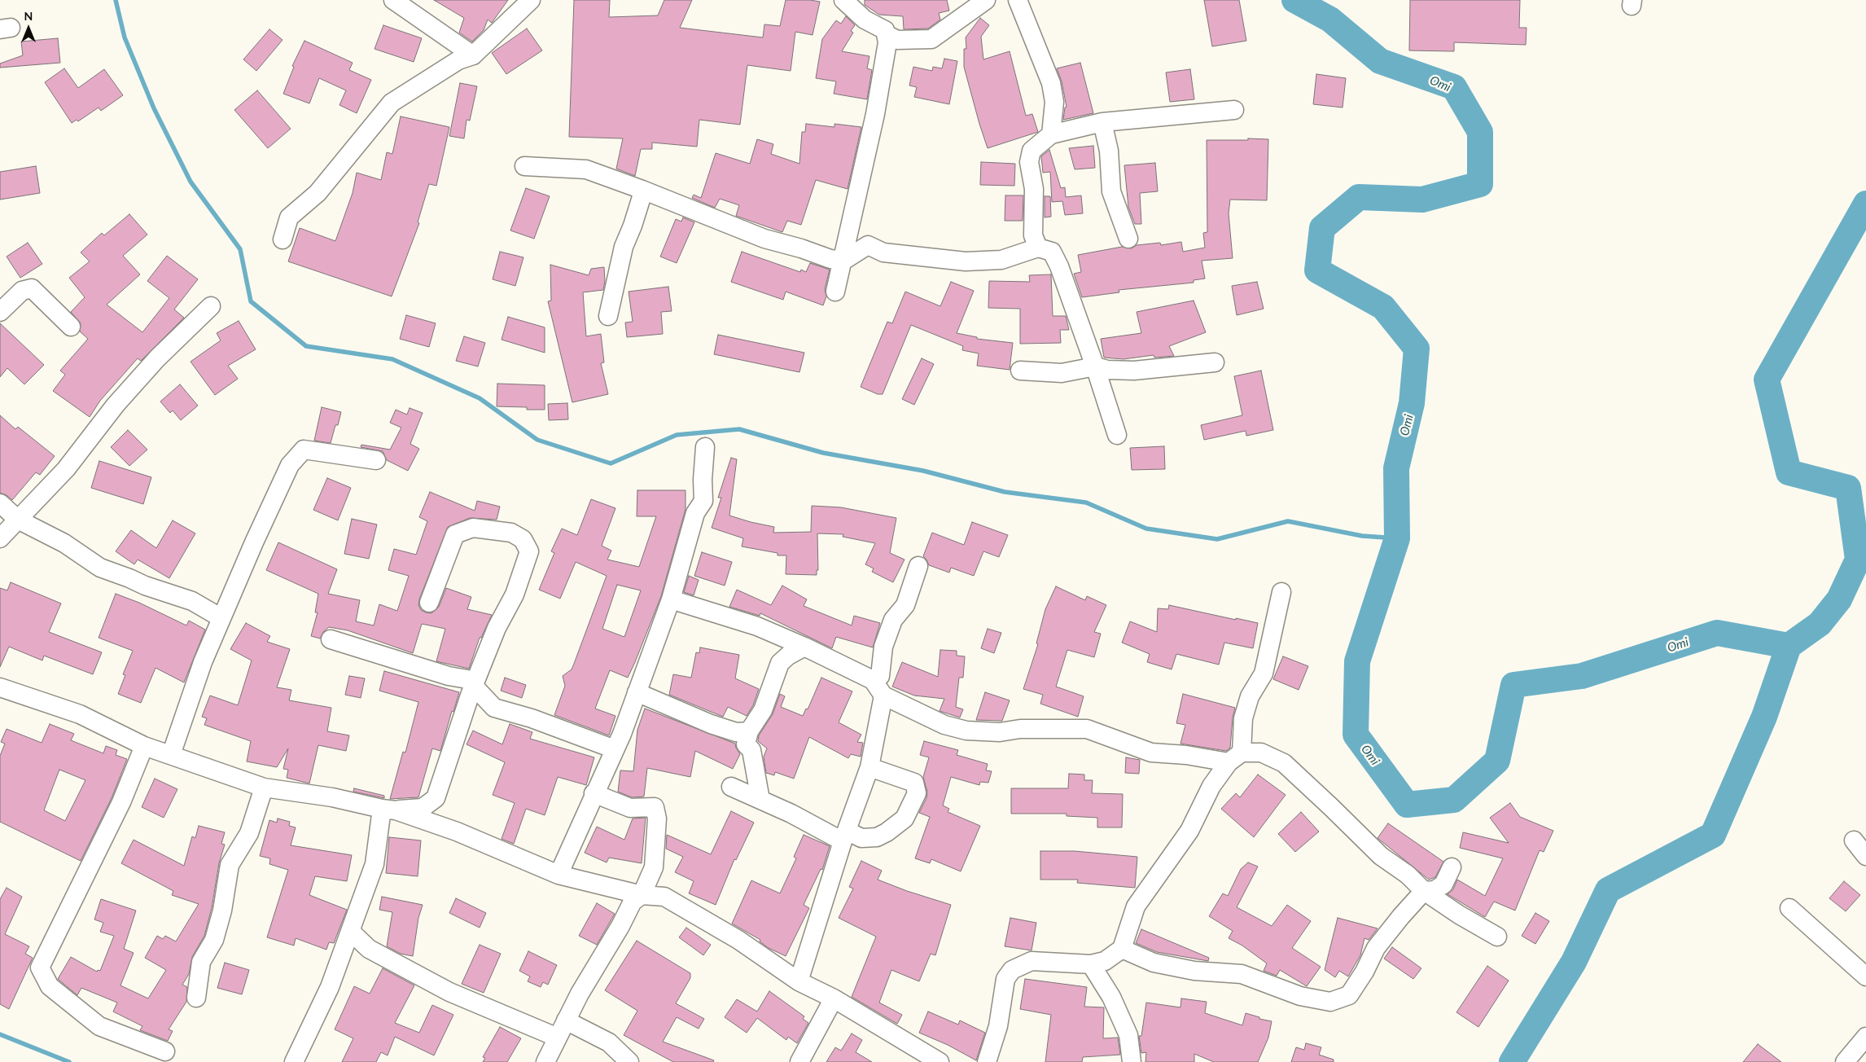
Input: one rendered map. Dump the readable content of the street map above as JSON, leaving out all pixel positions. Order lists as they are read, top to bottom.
{
  "water": ["Omi"],
  "north": "top"
}
